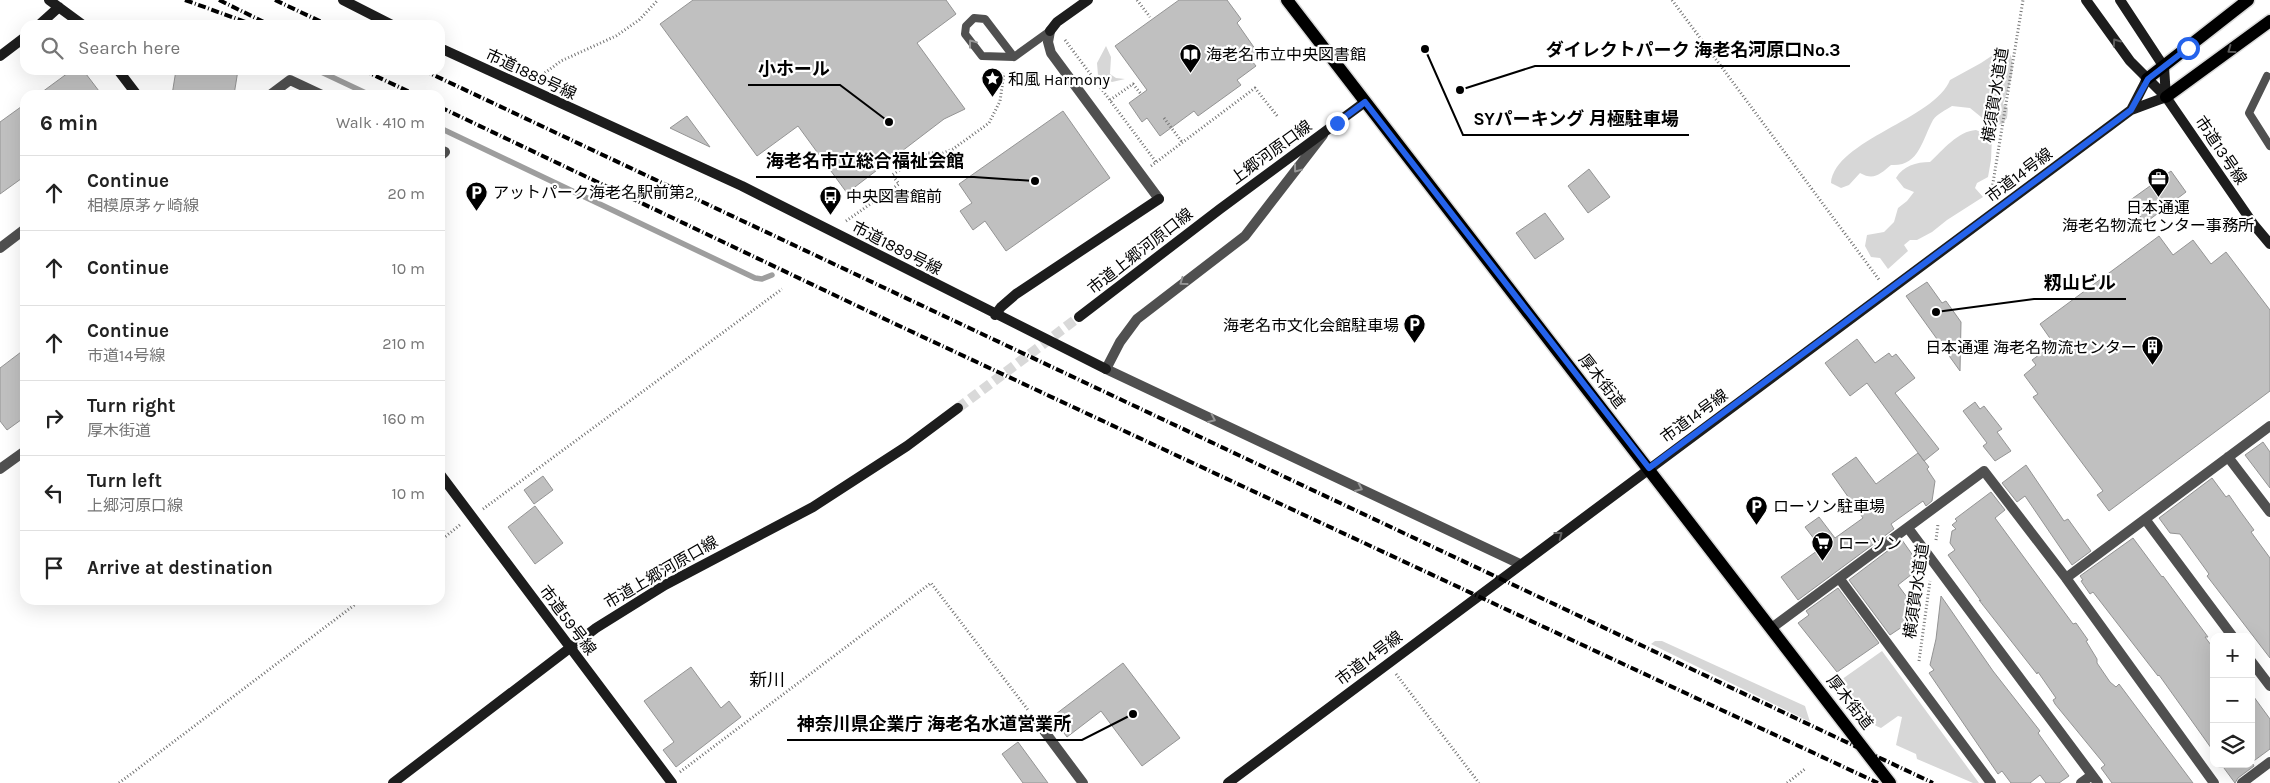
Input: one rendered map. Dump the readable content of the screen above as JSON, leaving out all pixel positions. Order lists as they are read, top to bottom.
{
  "streets": {
    "main road": ["厚木街道"],
    "street": [
      "市道1889号線",
      "市道13号線",
      "上郷河原口線",
      "市道14号線",
      "市道上郷河原口線",
      "市道59号線"
    ],
    "path": ["横須賀水道道"]
  },
  "crossings": [
    ["上郷河原口線", "市道上郷河原口線"],
    ["上郷河原口線", "厚木街道"],
    ["市道14号線", "厚木街道"],
    ["市道上郷河原口線", "市道59号線"]
  ],
  "districts": ["新川"],
  "places": {
    "other": [
      "SYパーキング 月極駐車場",
      "ダイレクトパーク 海老名河原口No.3",
      "小ホール",
      "海老名市立総合福祉会館",
      "籾山ビル",
      "神奈川県企業庁 海老名水道営業所"
    ],
    "library": ["海老名市立中央図書館"],
    "place": ["和風 Harmony"],
    "office": ["日本通運 海老名物流センター事務所"],
    "parking": ["アットパーク海老名駅前第2", "海老名市文化会館駐車場", "ローソン駐車場"],
    "bus stop": ["中央図書館前"],
    "building": ["日本通運 海老名物流センター"],
    "supermarket": ["ローソン"]
  },
  "page": {
    "search": "Search here",
    "heading": ["6 min", "Walk · 410 m"],
    "list": [
      ["Continue", "相模原茅ヶ崎線", "20 m"],
      ["Continue", "10 m"],
      ["Continue", "市道14号線", "210 m"],
      ["Turn right", "厚木街道", "160 m"],
      ["Turn left", "上郷河原口線", "10 m"],
      "Arrive at destination"
    ],
    "map_buttons": ["+", "−"]
  }
}
